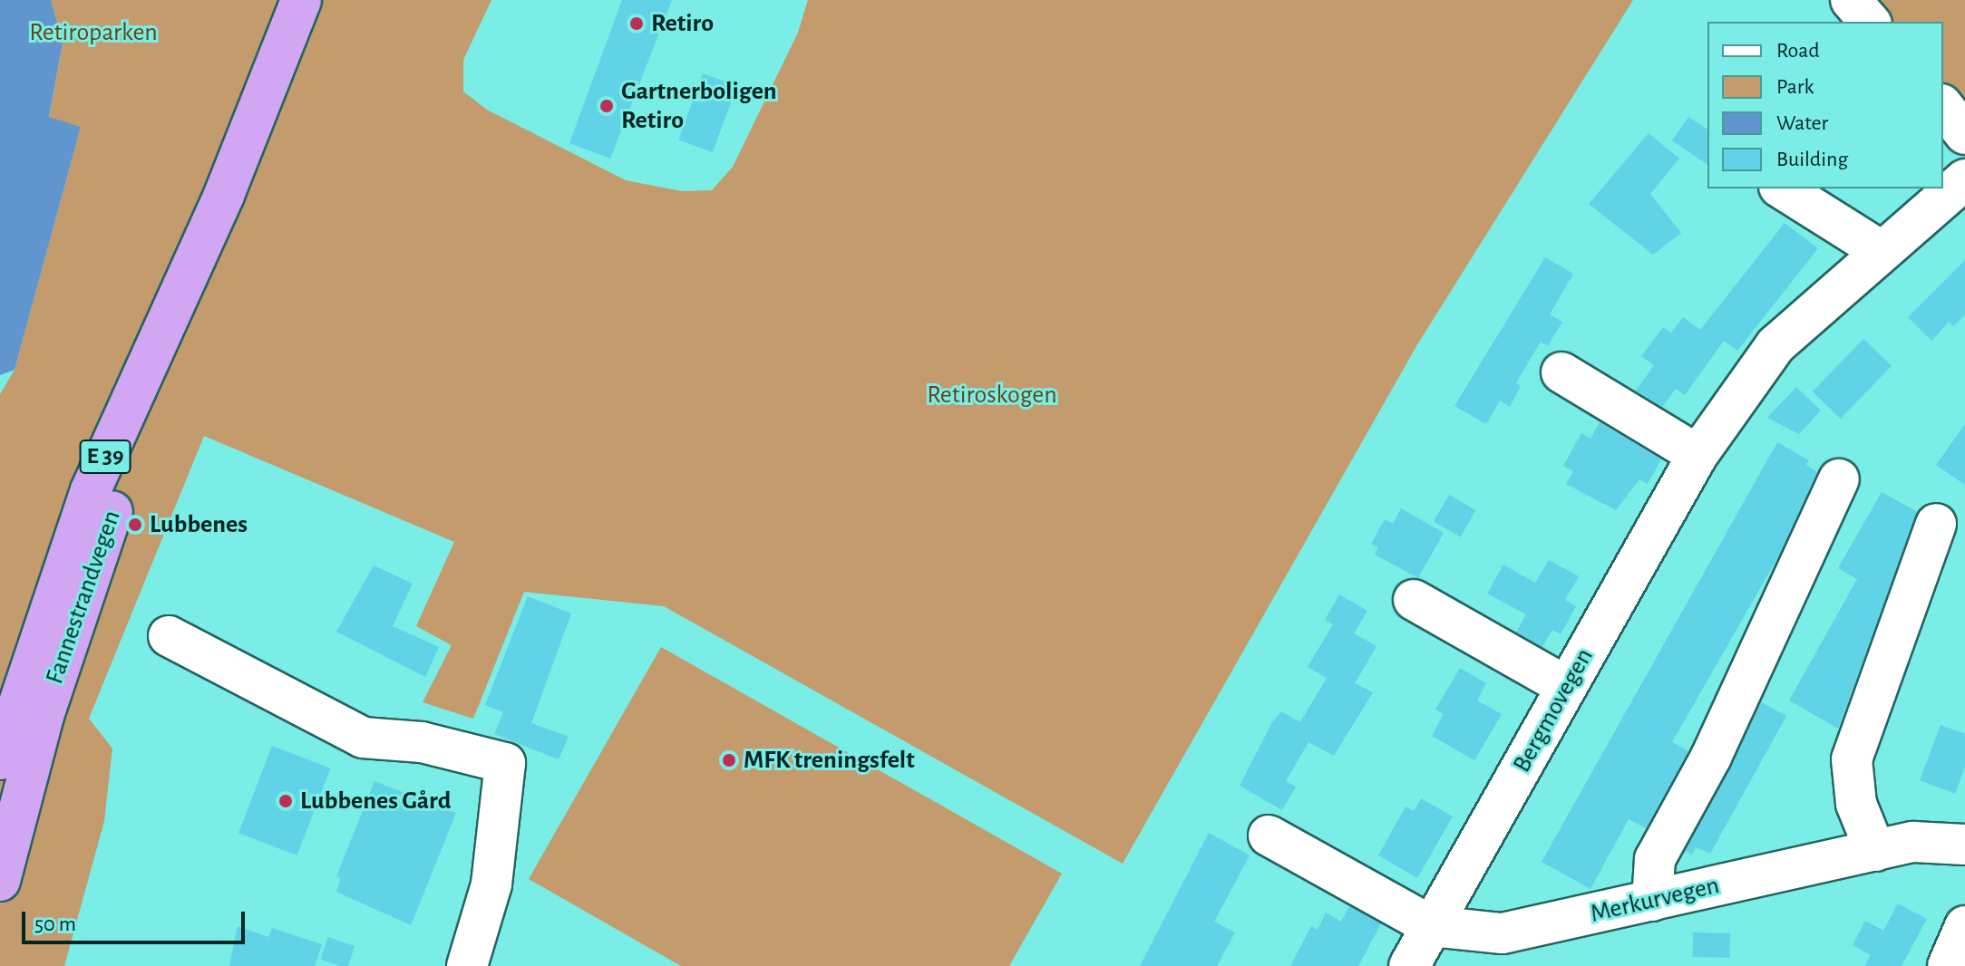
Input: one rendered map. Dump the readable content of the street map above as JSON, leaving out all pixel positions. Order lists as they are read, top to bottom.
{
  "streets": {
    "highway": ["E 39", "Fannestrandvegen"],
    "street": ["Bergmovegen", "Merkurvegen"]
  },
  "crossings": [
    ["Bergmovegen", "Merkurvegen"]
  ],
  "parks": ["Retiroparken", "Retiroskogen"],
  "places": [
    "Retiro",
    "Gartnerboligen Retiro",
    "Lubbenes",
    "MFK treningsfelt",
    "Lubbenes Gård"
  ],
  "legend": [
    "Road",
    "Park",
    "Water",
    "Building"
  ],
  "scale_bar": "50 m"
}
